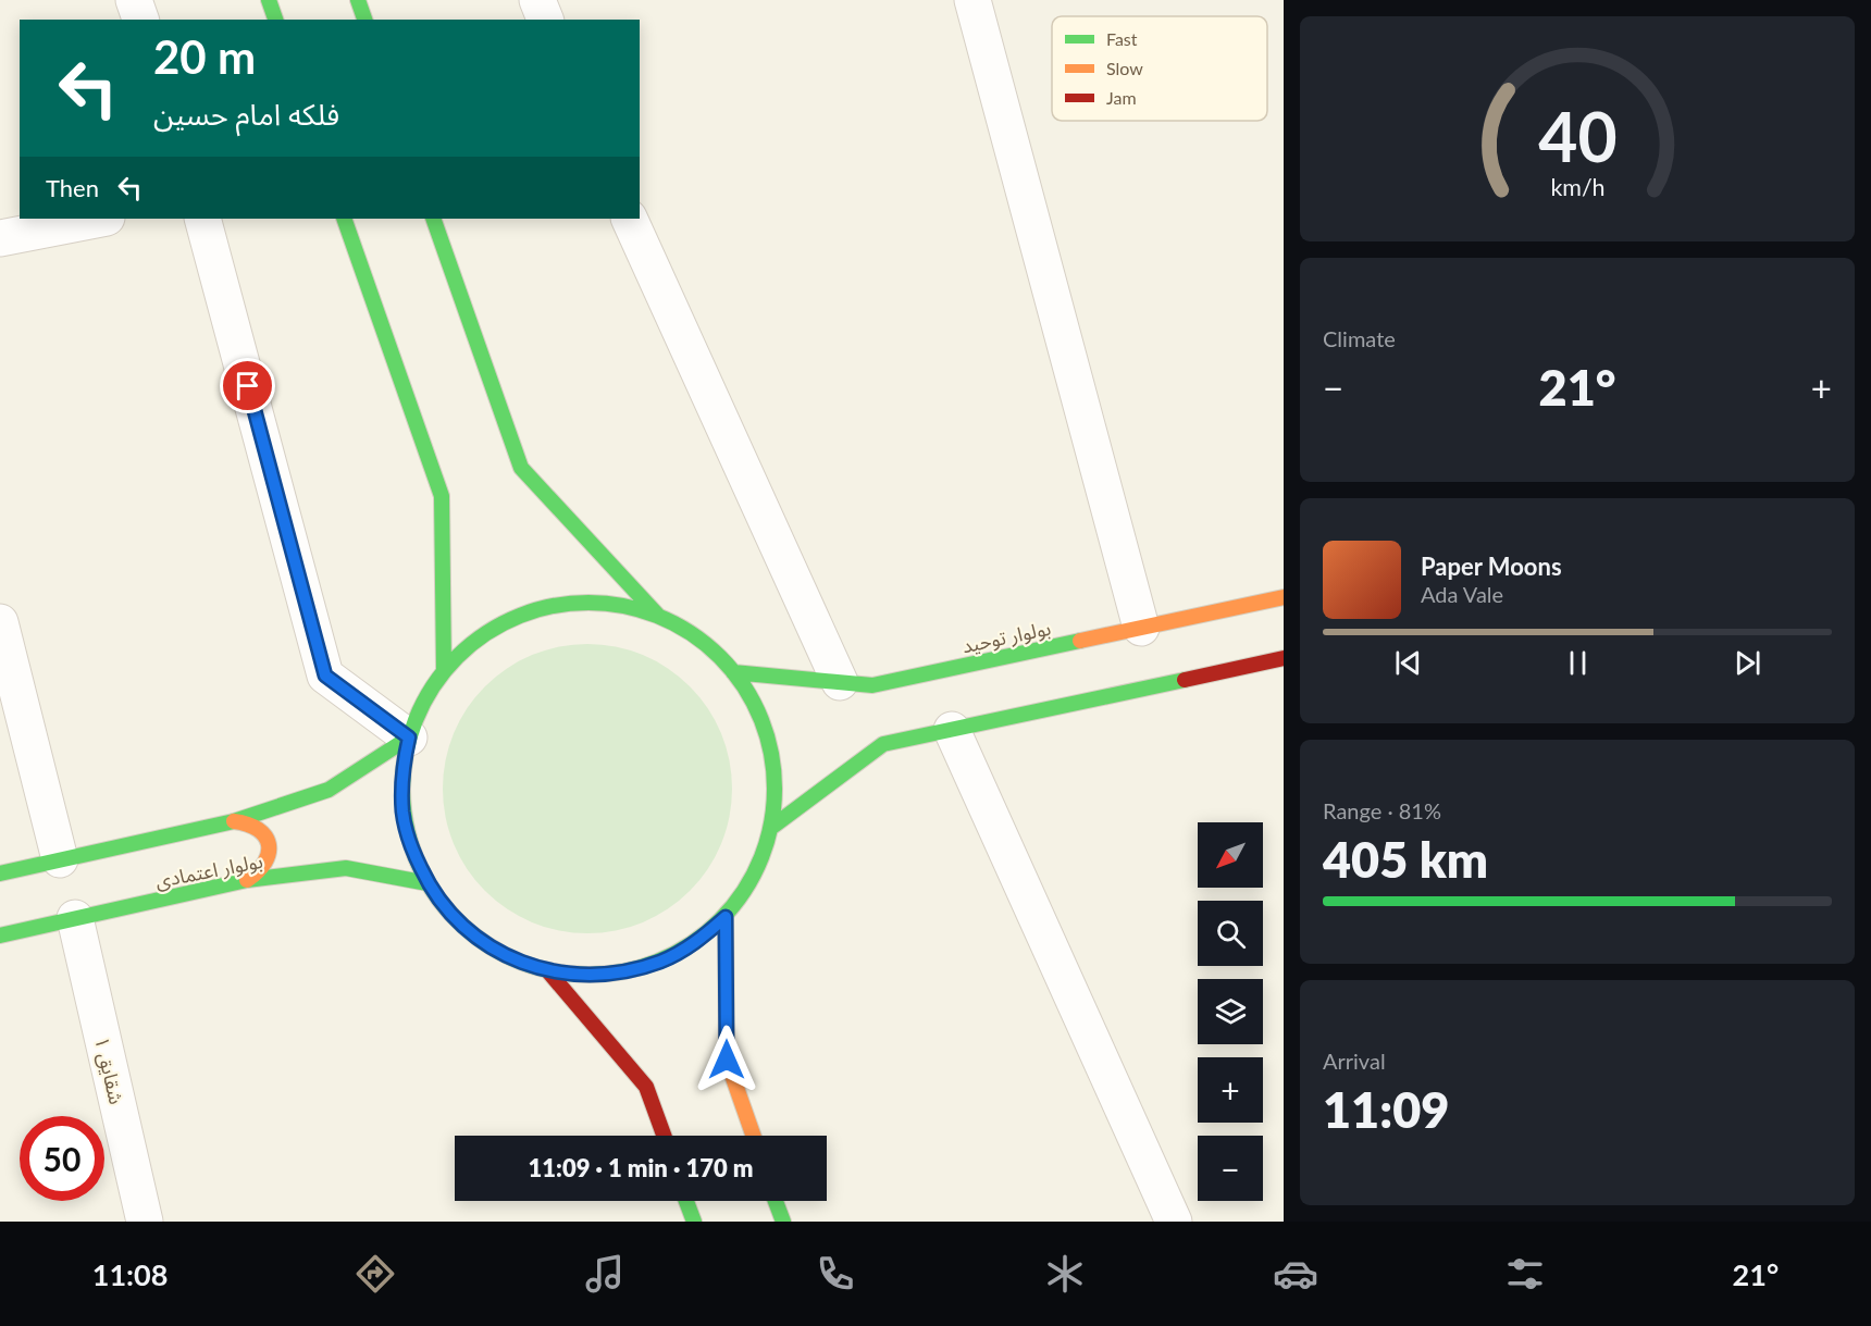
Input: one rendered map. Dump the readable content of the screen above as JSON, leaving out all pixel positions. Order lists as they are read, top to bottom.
{
  "streets": {
    "main road": ["بولوار توحید", "بولوار اعتمادی"],
    "street": ["شقایق ۱"]
  },
  "crossings": [
    ["بولوار اعتمادی", "شقایق ۱"]
  ],
  "legend": ["Fast", "Slow", "Jam"],
  "north": "bottom left",
  "page": {
    "turn": ["20 m", "فلکه امام حسین"],
    "then": "Then",
    "tile": [
      "Climate",
      ["Range · 81%", "405 km"],
      ["Arrival", "11:09"]
    ],
    "heat": ["−", "21°", "+"],
    "song": ["Paper Moons", "Ada Vale"],
    "map_buttons": ["+", "−"],
    "limit": "50",
    "trip": "11:09 · 1 min · 170 m",
    "tabs": ["11:08", "21°"],
    "gauge": ["40", "km/h"]
  }
}
